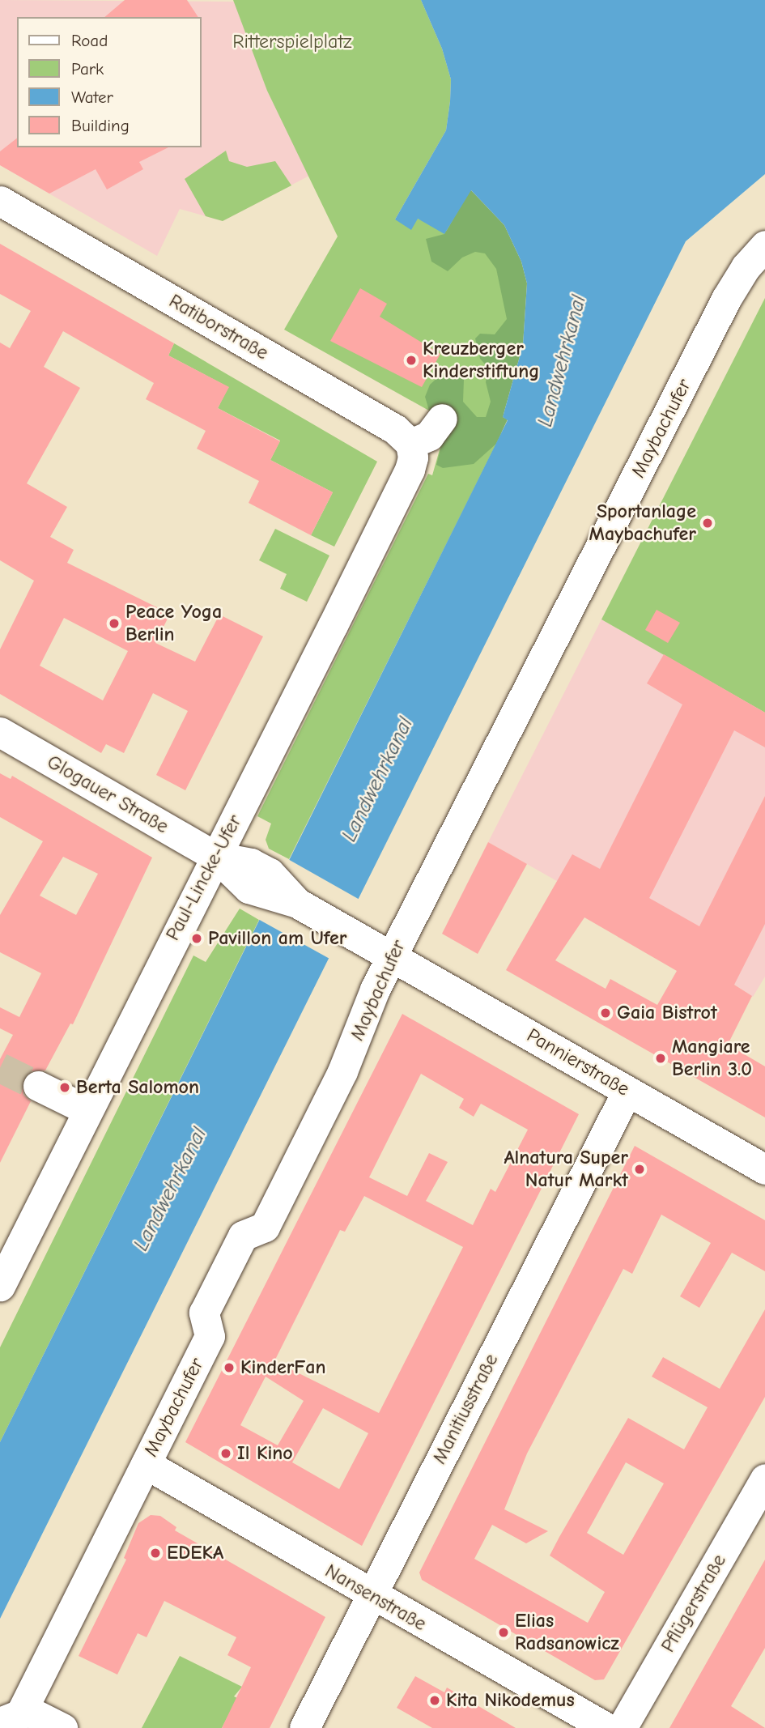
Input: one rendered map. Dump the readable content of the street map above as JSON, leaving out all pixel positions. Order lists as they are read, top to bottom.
{
  "streets": {
    "street": [
      "Ratiborstraße",
      "Maybachufer",
      "Glogauer Straße",
      "Paul-Lincke-Ufer",
      "Pannierstraße",
      "Manitiusstraße",
      "Nansenstraße",
      "Pflügerstraße"
    ]
  },
  "crossings": [
    ["Ratiborstraße", "Paul-Lincke-Ufer"],
    ["Maybachufer", "Pannierstraße"],
    ["Maybachufer", "Nansenstraße"],
    ["Glogauer Straße", "Paul-Lincke-Ufer"],
    ["Glogauer Straße", "Pannierstraße"],
    ["Pannierstraße", "Manitiusstraße"],
    ["Manitiusstraße", "Nansenstraße"]
  ],
  "water": ["Landwehrkanal"],
  "parks": ["Ritterspielplatz"],
  "places": [
    "Kreuzberger Kinderstiftung",
    "Sportanlage Maybachufer",
    "Peace Yoga Berlin",
    "Pavillon am Ufer",
    "Gaia Bistrot",
    "Mangiare Berlin 3.0",
    "Berta Salomon",
    "Alnatura Super Natur Markt",
    "KinderFan",
    "Il Kino",
    "EDEKA",
    "Elias Radsanowicz",
    "Kita Nikodemus"
  ],
  "legend": [
    "Road",
    "Park",
    "Water",
    "Building"
  ]
}
